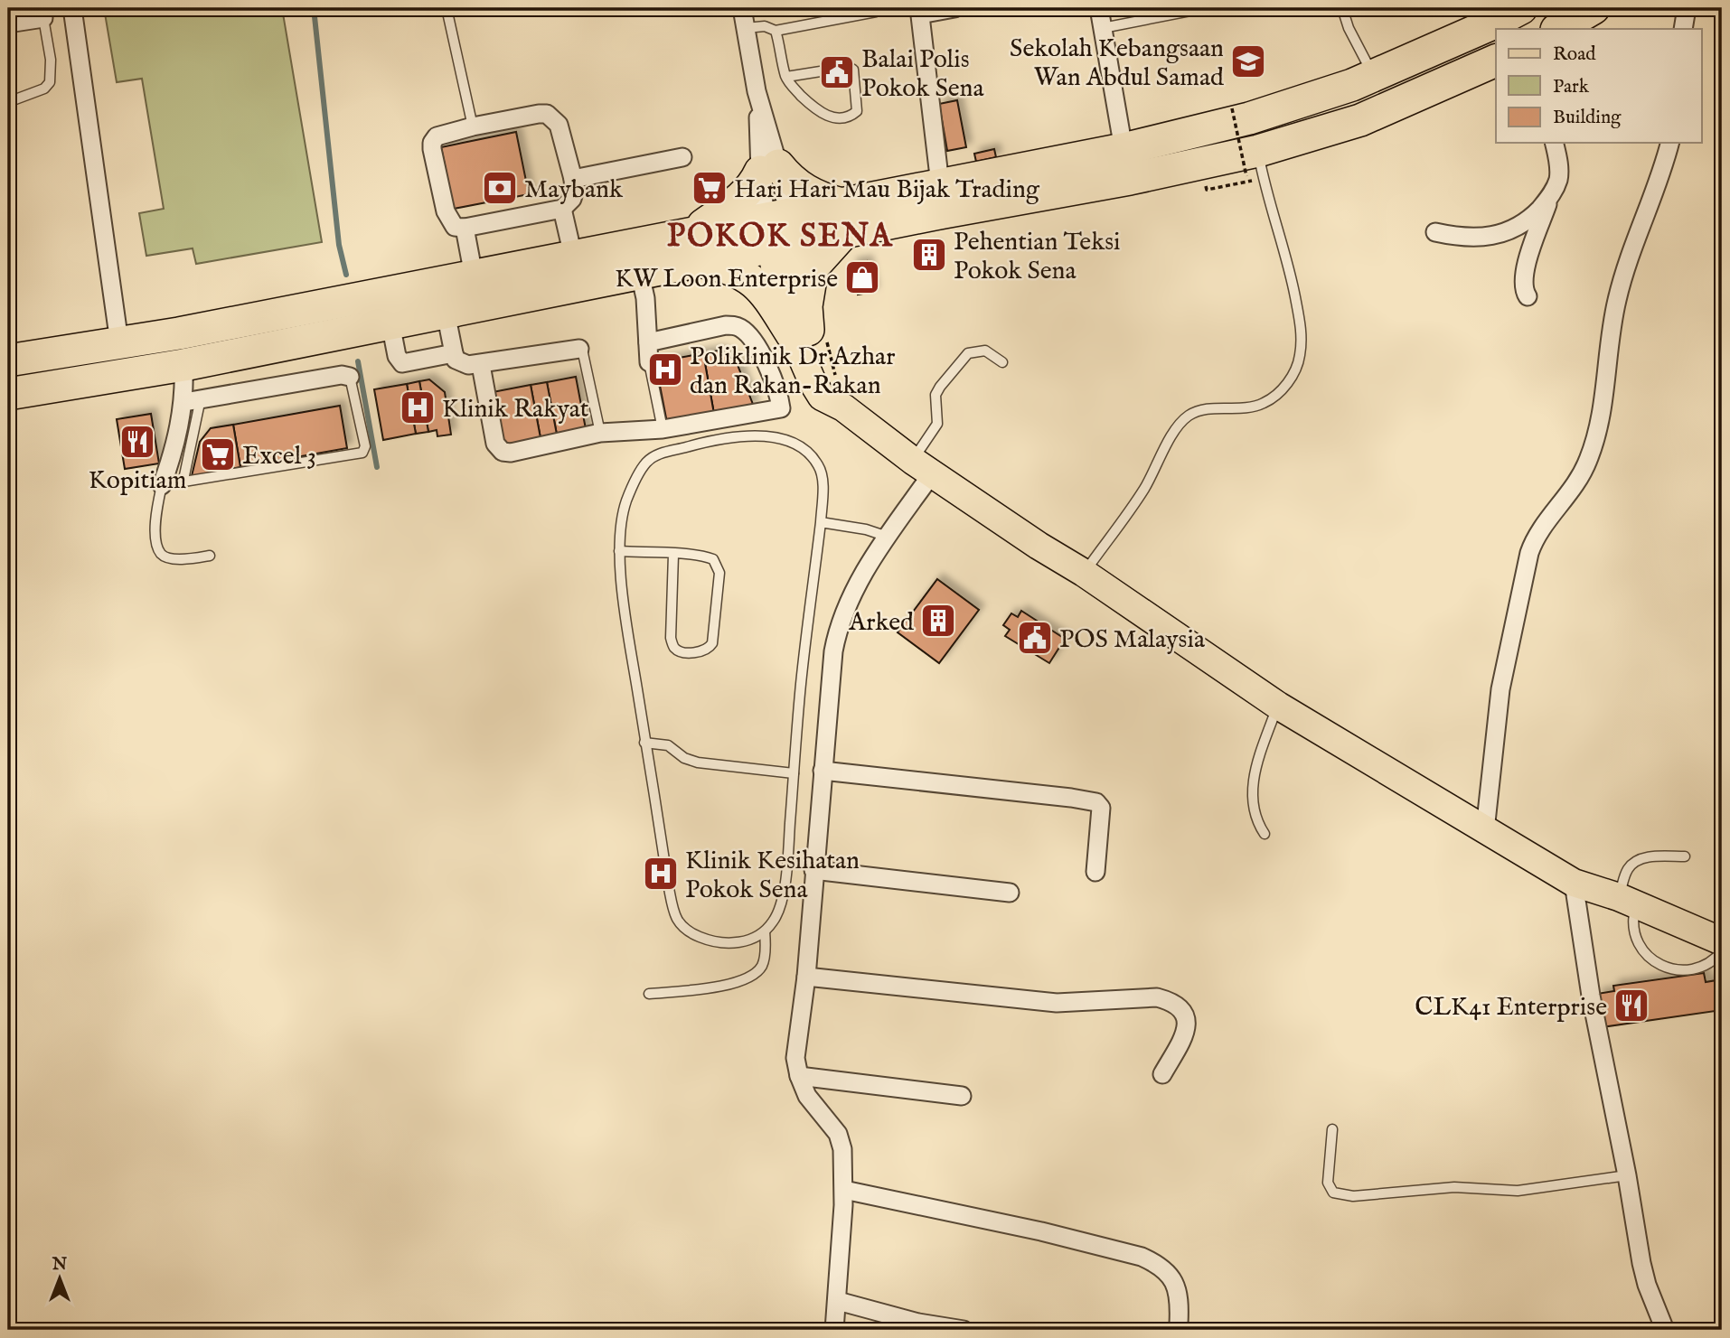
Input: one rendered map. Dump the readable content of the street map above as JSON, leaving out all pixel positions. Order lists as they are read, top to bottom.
{
  "districts": ["POKOK SENA"],
  "places": {
    "school or university": ["Sekolah Kebangsaan Wan Abdul Samad"],
    "public building": ["Balai Polis Pokok Sena", "POS Malaysia"],
    "bank": ["Maybank"],
    "supermarket": ["Hari Hari Mau Bijak Trading", "Excel 3"],
    "building": ["Pehentian Teksi Pokok Sena", "Arked"],
    "shop": ["KW Loon Enterprise"],
    "hospital": ["Poliklinik Dr Azhar dan Rakan-Rakan", "Klinik Rakyat", "Klinik Kesihatan Pokok Sena"],
    "restaurant": ["Kopitiam", "CLK41 Enterprise"]
  },
  "legend": ["Road", "Park", "Building"],
  "north": "top"
}
